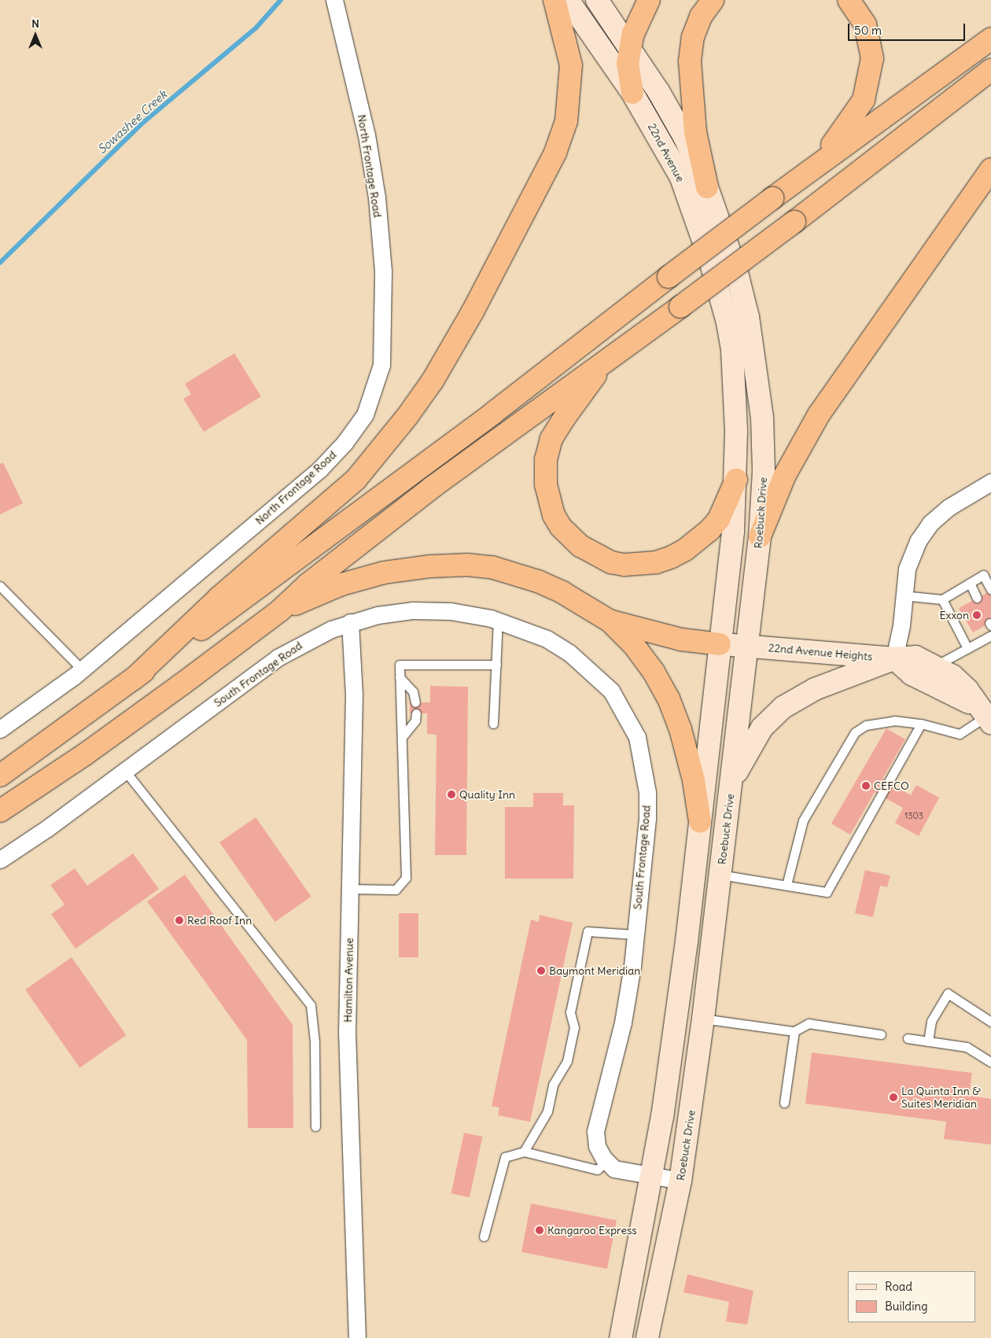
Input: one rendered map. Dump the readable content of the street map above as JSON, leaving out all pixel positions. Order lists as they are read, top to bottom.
{
  "streets": {
    "main road": ["22nd Avenue", "Roebuck Drive", "22nd Avenue Heights"],
    "street": ["North Frontage Road", "South Frontage Road", "Hamilton Avenue"]
  },
  "crossings": [
    ["22nd Avenue", "Roebuck Drive"],
    ["Roebuck Drive", "22nd Avenue Heights"],
    ["South Frontage Road", "Hamilton Avenue"]
  ],
  "water": ["Sowashee Creek"],
  "places": [
    "Exxon",
    "CEFCO",
    "Quality Inn",
    "Red Roof Inn",
    "Baymont Meridian",
    "La Quinta Inn & Suites Meridian",
    "Kangaroo Express"
  ],
  "house_numbers": ["1303"],
  "legend": ["Road", "Building"],
  "scale_bar": "50 m",
  "north": "top"
}
